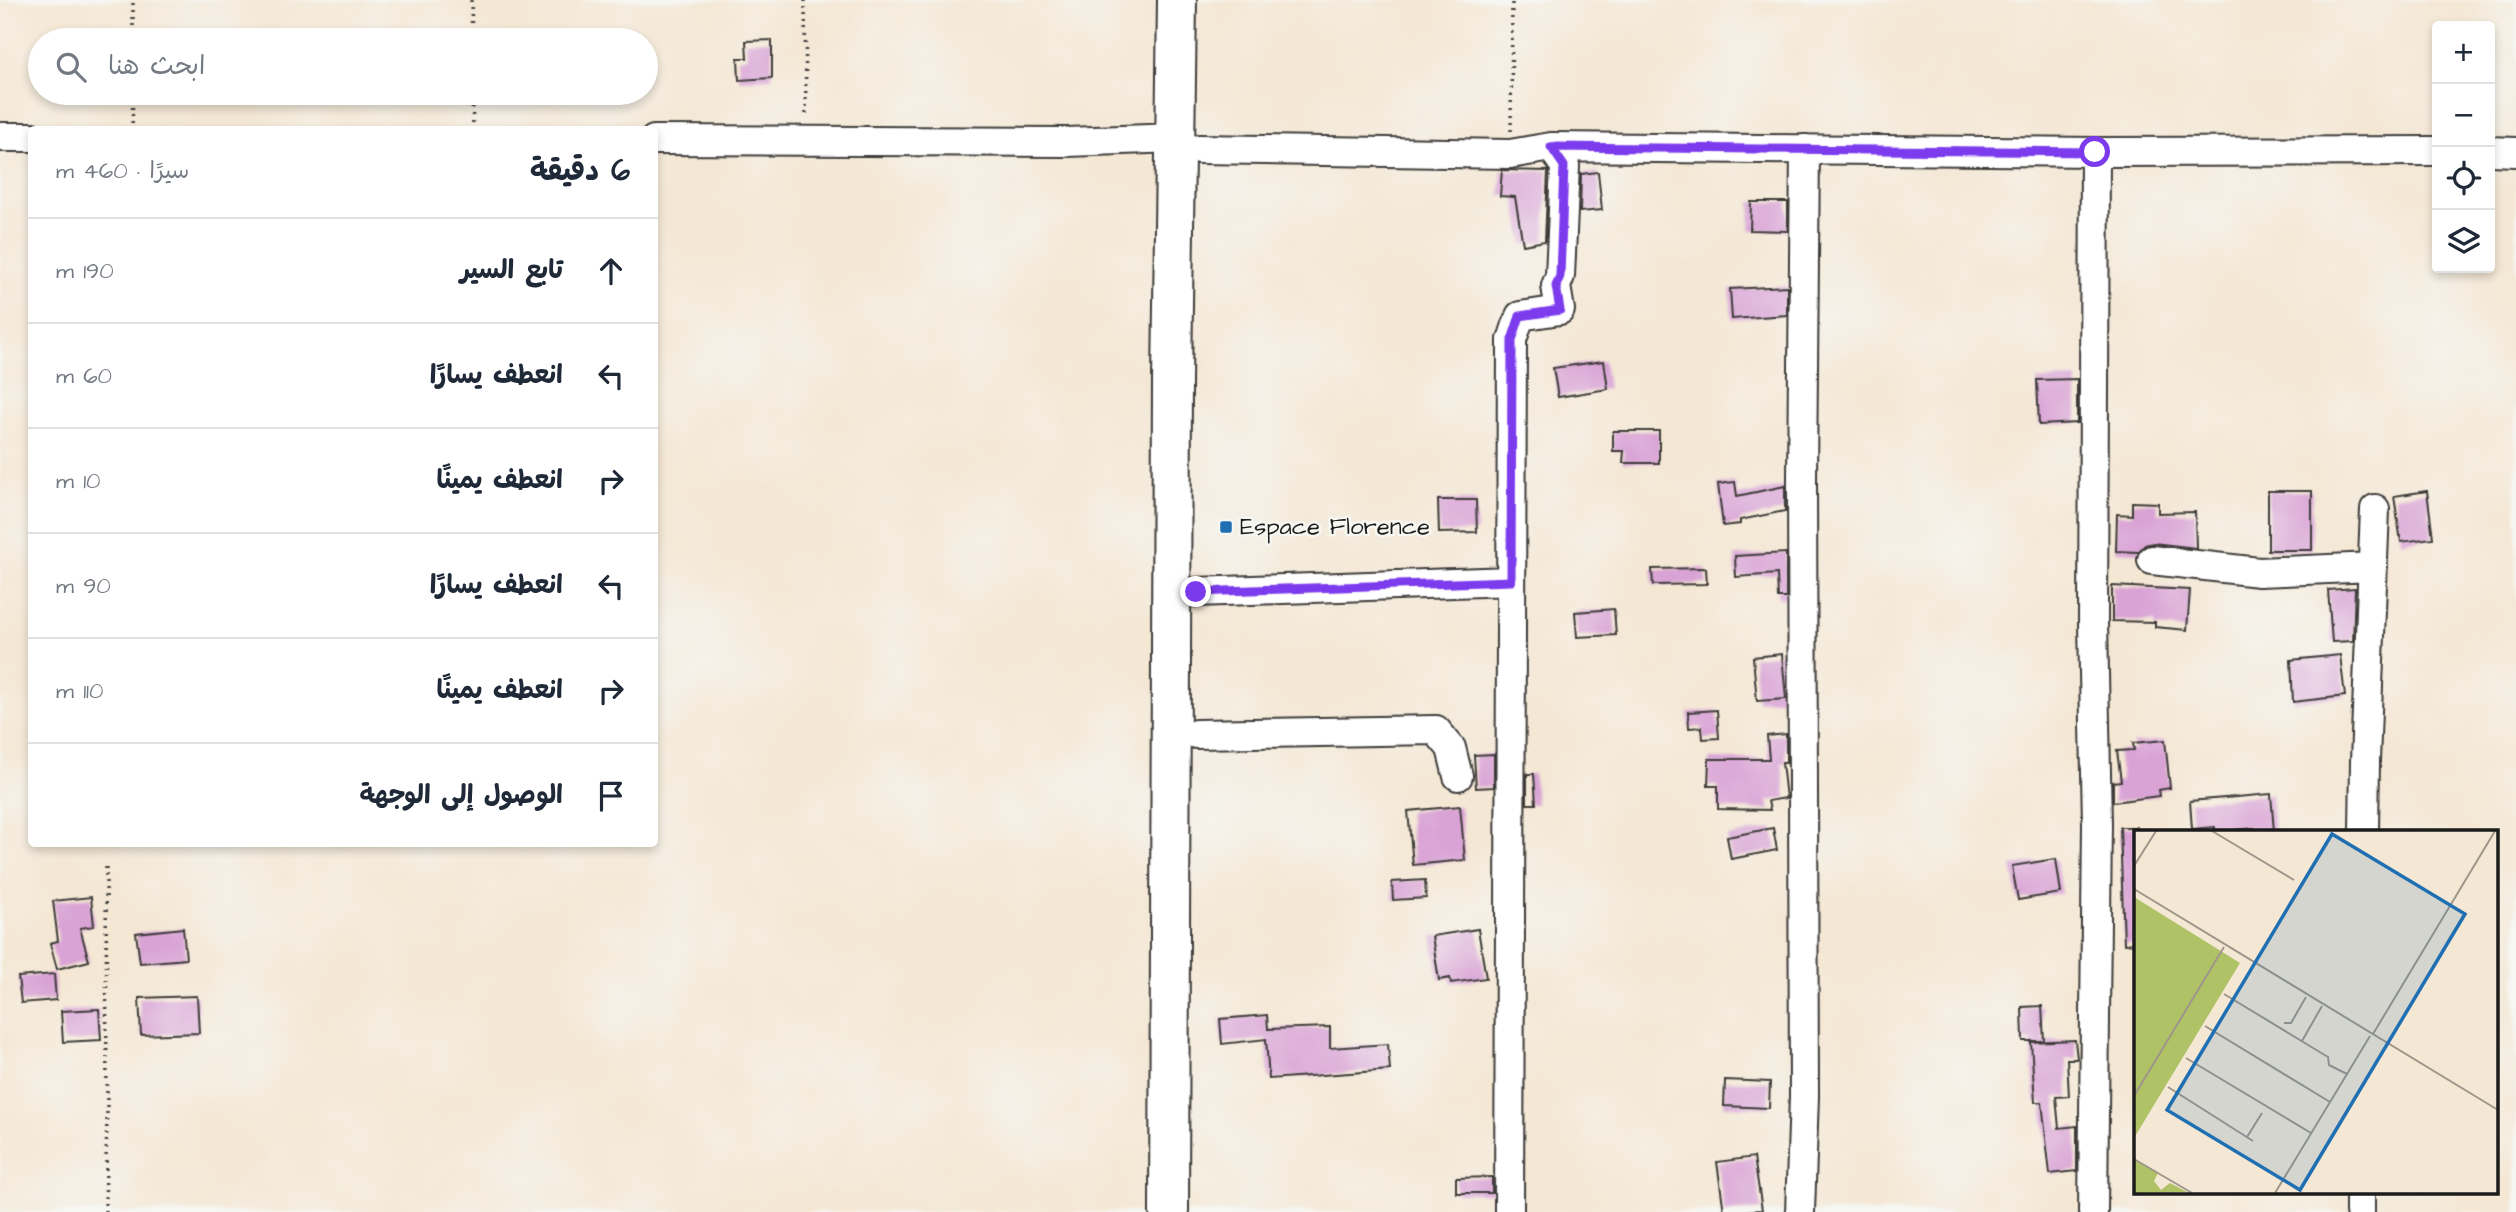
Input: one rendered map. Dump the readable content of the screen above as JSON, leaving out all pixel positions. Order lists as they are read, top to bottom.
{
  "places": {
    "transit": ["Espace Florence"]
  },
  "page": {
    "map_buttons": ["+", "−"],
    "search": "ابحث هنا",
    "heading": ["6 دقيقة", "سيرًا · 460 m"],
    "list": [
      ["تابع السير", "190 m"],
      ["انعطف يسارًا", "60 m"],
      ["انعطف يمينًا", "10 m"],
      ["انعطف يسارًا", "90 m"],
      ["انعطف يمينًا", "110 m"],
      "الوصول إلى الوجهة"
    ]
  }
}
